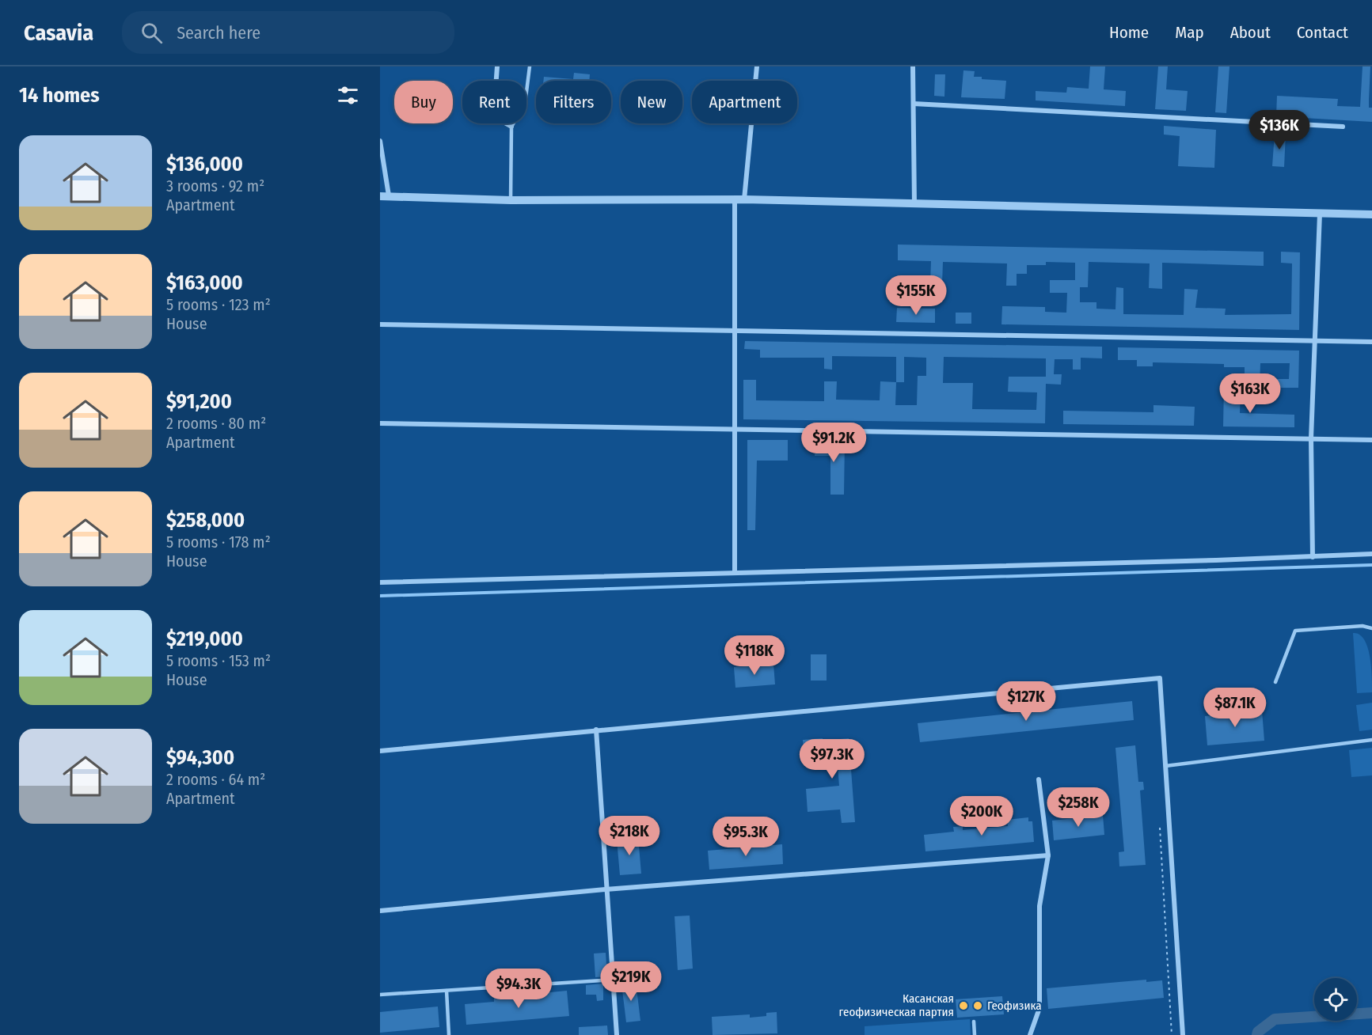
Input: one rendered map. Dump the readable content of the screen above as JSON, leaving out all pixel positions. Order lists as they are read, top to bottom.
{
  "places": ["Касанская геофизическая партия", "Геофизика"],
  "page": {
    "header": "Casavia",
    "search": "Search here",
    "nav": [
      "Home",
      "Map",
      "About",
      "Contact"
    ],
    "heading": "14 homes",
    "chip": [
      "Buy",
      "Rent",
      "Filters",
      "New",
      "Apartment"
    ],
    "price": [
      "$136K",
      "$155K",
      "$163K",
      "$91.2K",
      "$118K",
      "$127K",
      "$87.1K",
      "$97.3K",
      "$258K",
      "$200K",
      "$218K",
      "$95.3K",
      "$219K",
      "$94.3K"
    ],
    "list": [
      {
        "name": "$136,000",
        "note": "3 rooms · 92 m² · Apartment"
      },
      {
        "name": "$163,000",
        "note": "5 rooms · 123 m² · House"
      },
      {
        "name": "$91,200",
        "note": "2 rooms · 80 m² · Apartment"
      },
      {
        "name": "$258,000",
        "note": "5 rooms · 178 m² · House"
      },
      {
        "name": "$219,000",
        "note": "5 rooms · 153 m² · House"
      },
      {
        "name": "$94,300",
        "note": "2 rooms · 64 m² · Apartment"
      }
    ]
  }
}
